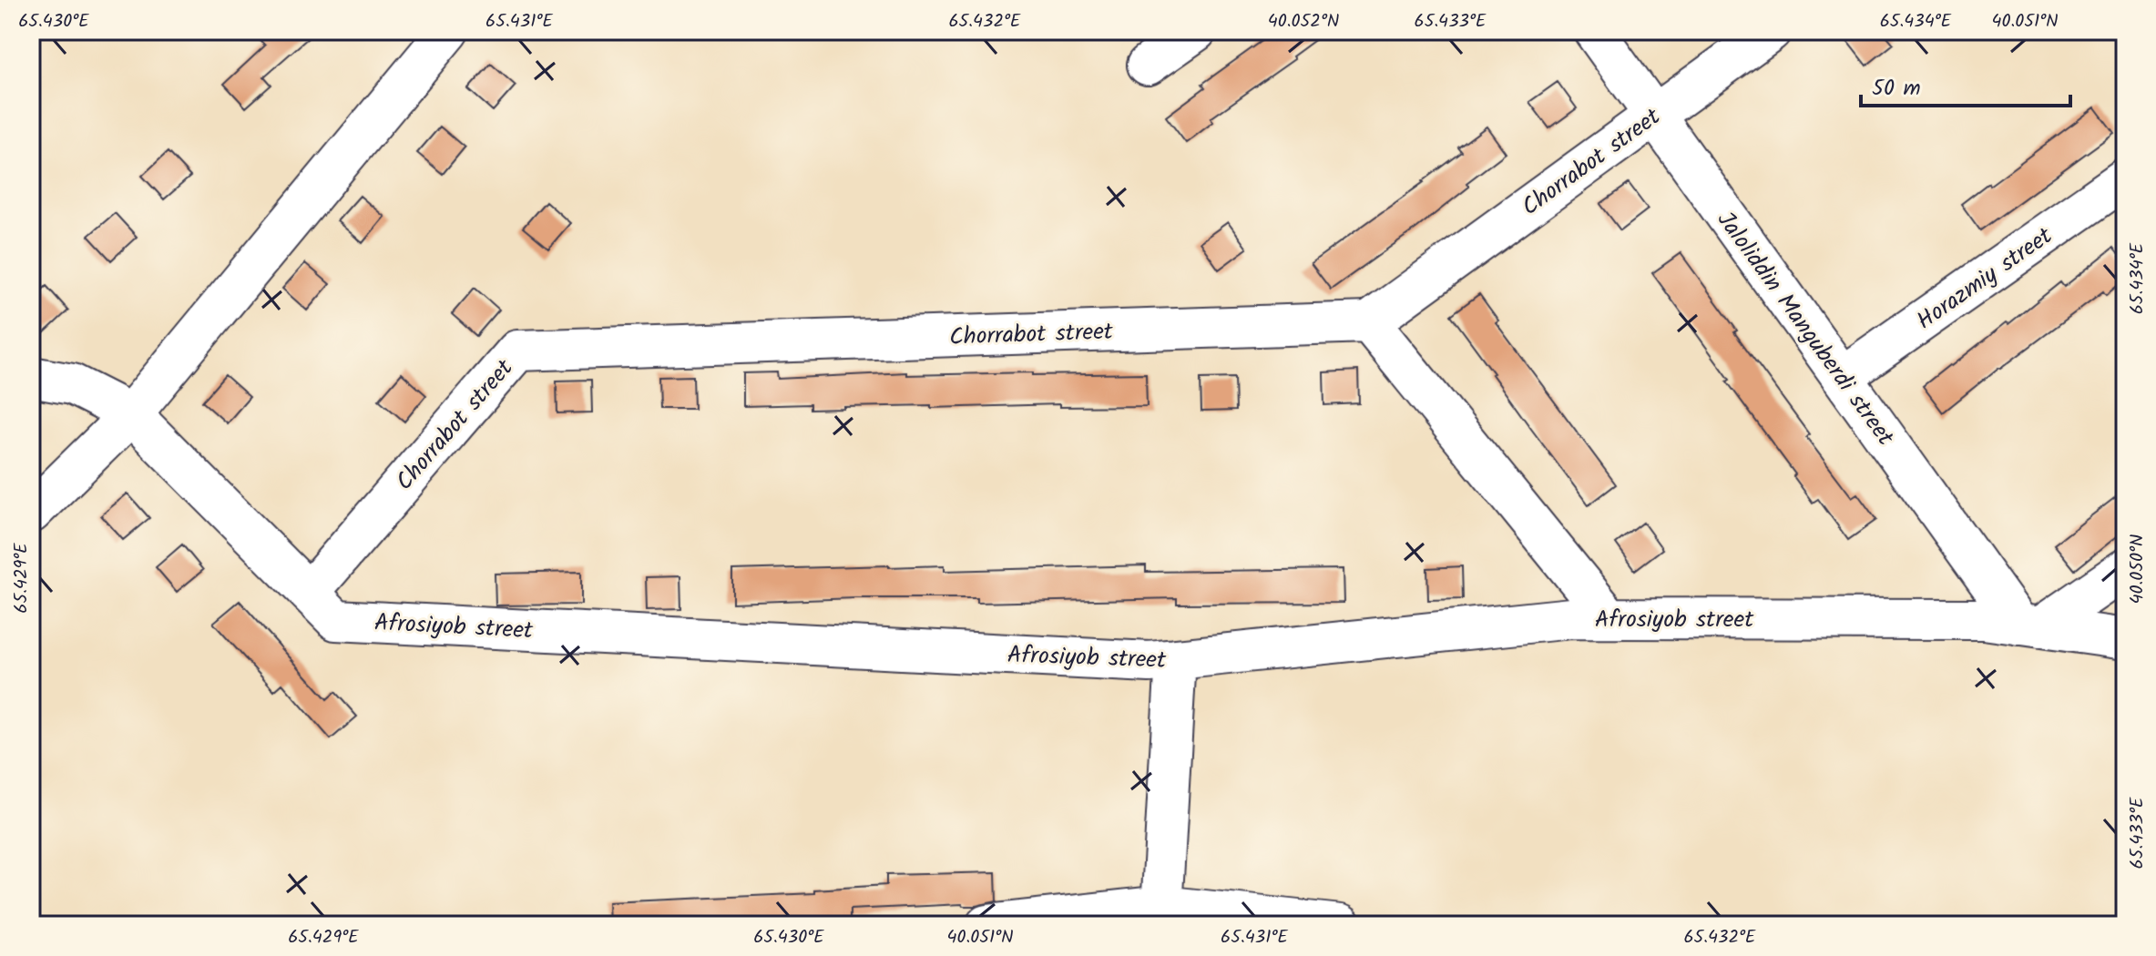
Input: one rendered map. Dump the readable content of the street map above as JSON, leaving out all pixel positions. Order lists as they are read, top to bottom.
{
  "streets": {
    "street": [
      "Chorrabot street",
      "Horazmiy street",
      "Jaloliddin Manguberdi street",
      "Afrosiyob street"
    ]
  },
  "crossings": [
    ["Chorrabot street", "Jaloliddin Manguberdi street"],
    ["Chorrabot street", "Afrosiyob street"],
    ["Horazmiy street", "Jaloliddin Manguberdi street"],
    ["Jaloliddin Manguberdi street", "Afrosiyob street"]
  ],
  "scale_bar": "50 m",
  "coordinates": [
    "65.430°E",
    "65.431°E",
    "65.432°E",
    "40.052°N",
    "65.433°E",
    "65.434°E",
    "40.051°N",
    "40.050°N",
    "65.429°E"
  ]
}
